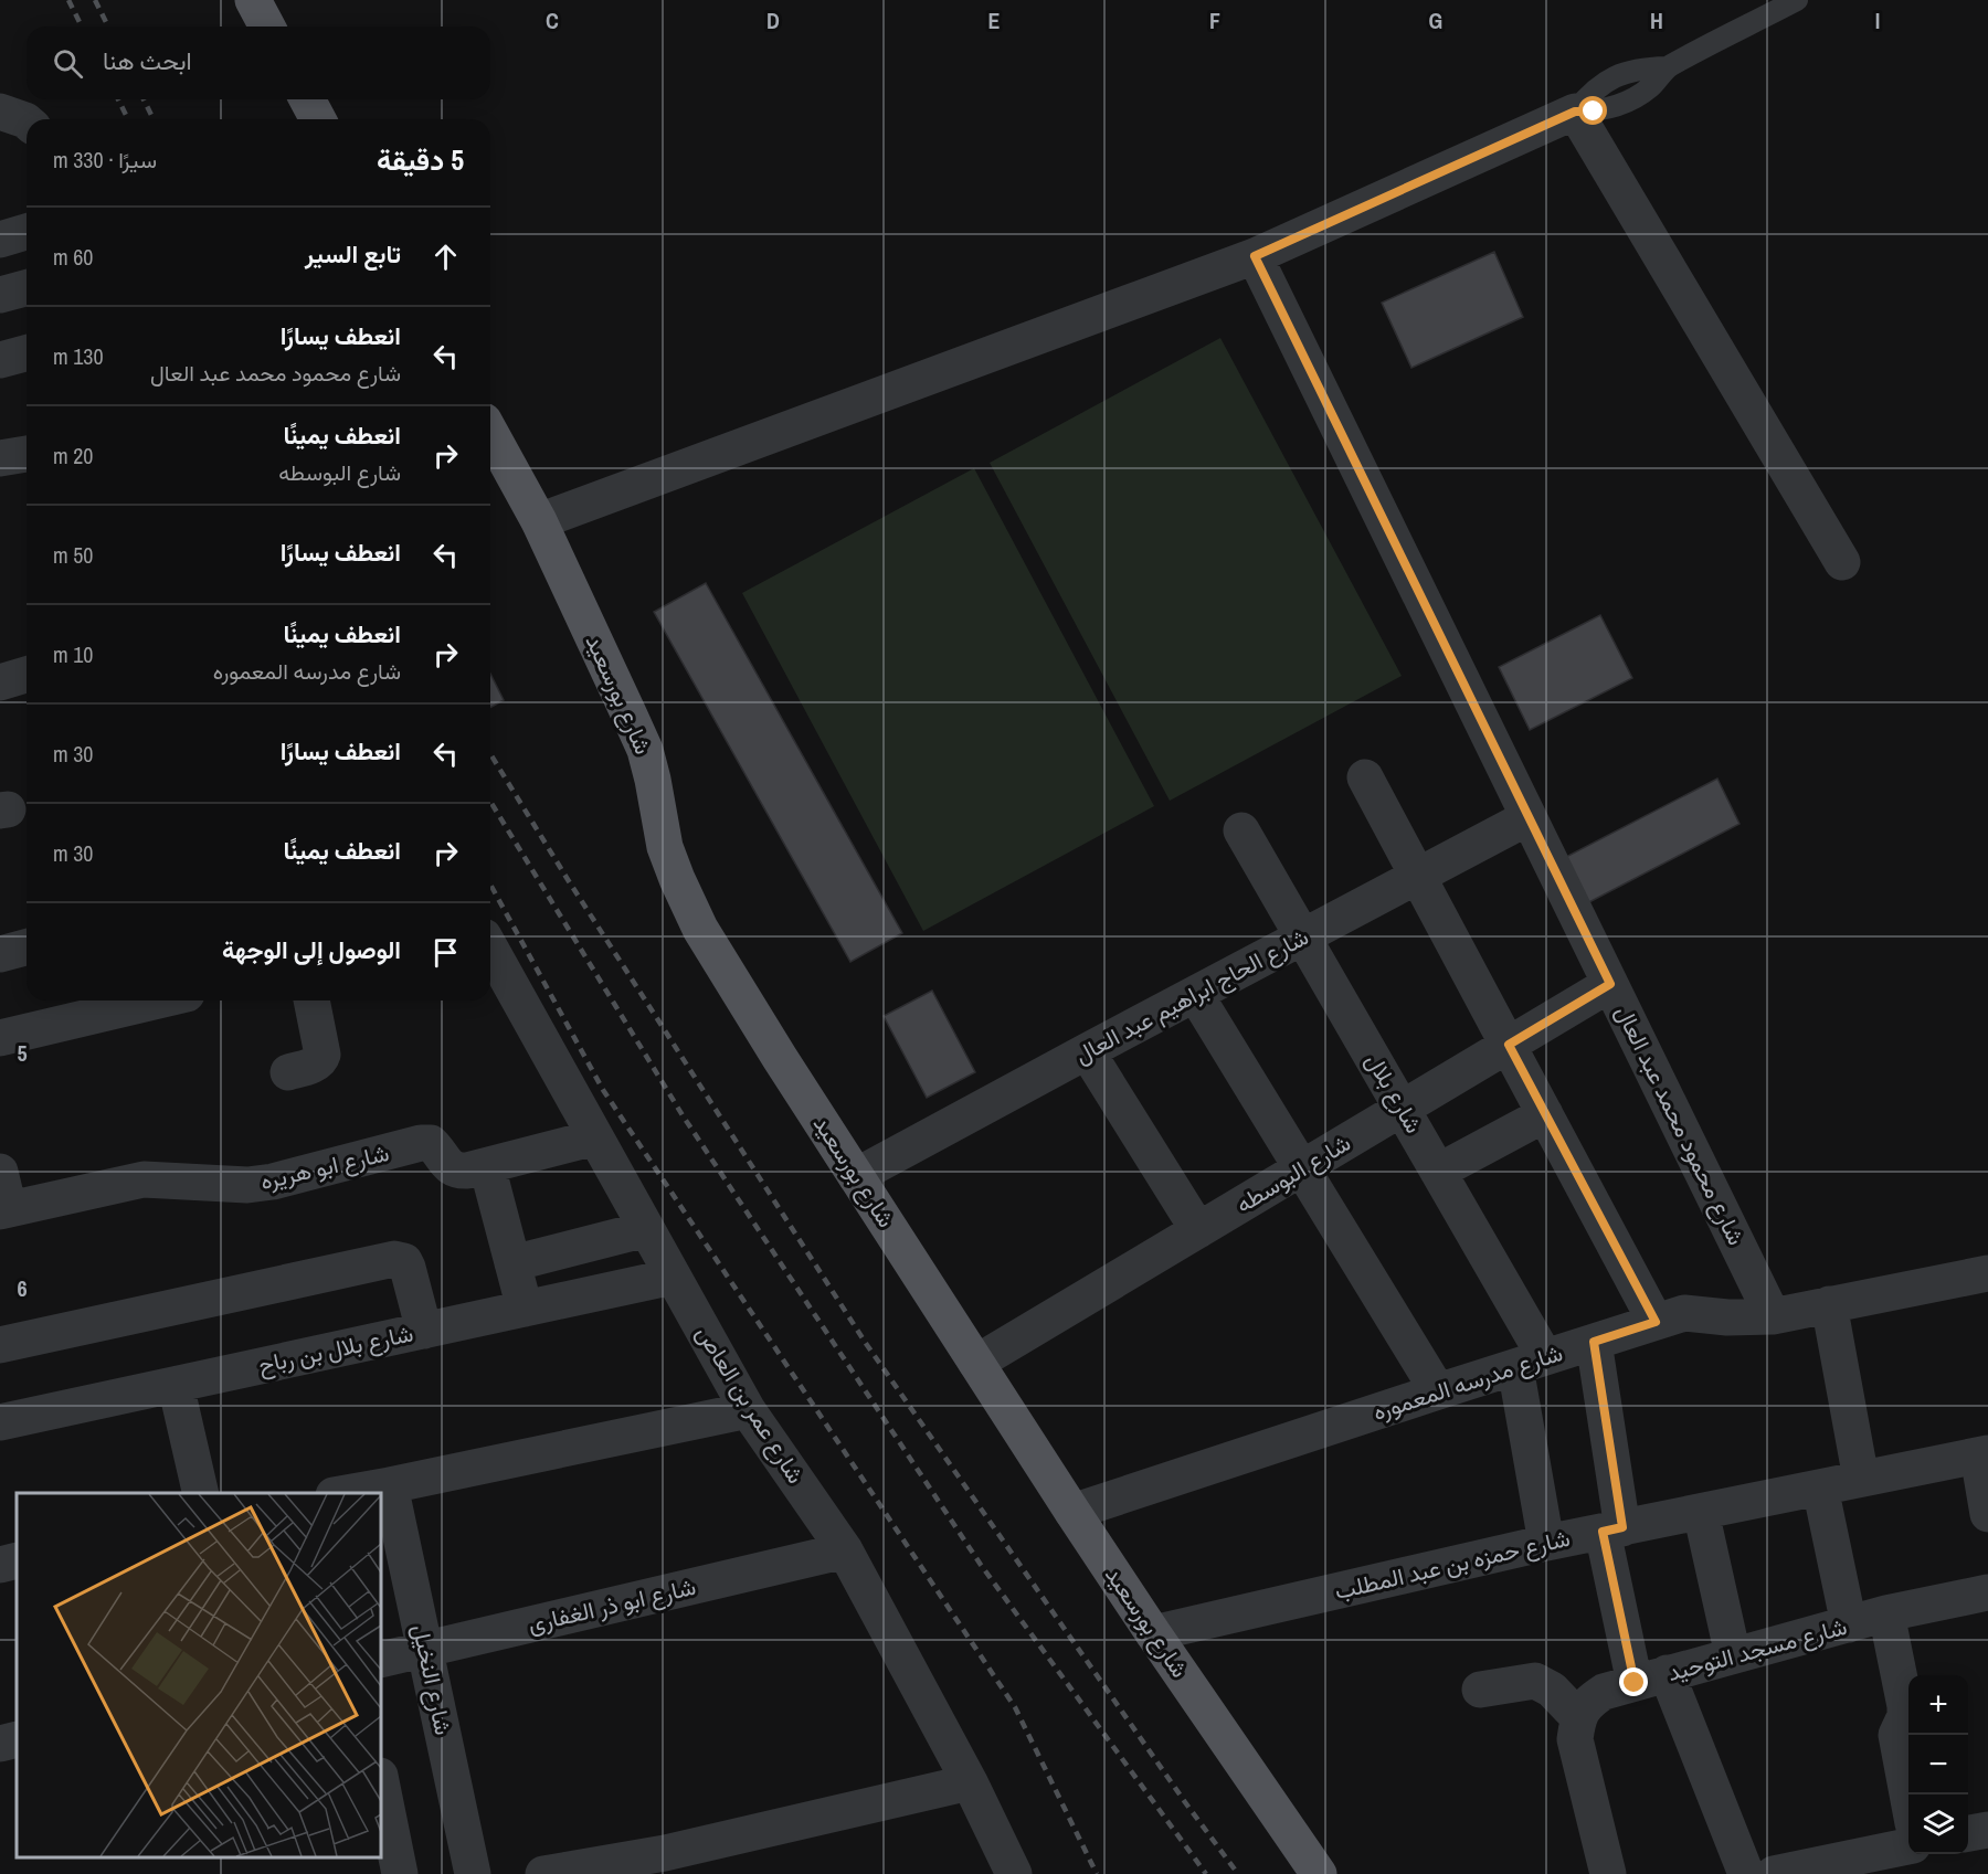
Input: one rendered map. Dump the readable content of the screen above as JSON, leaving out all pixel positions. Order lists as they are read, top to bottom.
{
  "streets": {
    "main road": ["شارع بورسعيد"],
    "street": [
      "شارع الحاج ابراهيم عبد العال",
      "شارع بلال",
      "شارع محمود محمد عبد العال",
      "شارع ابو هريره",
      "شارع البوسطه",
      "شارع بلال بن رباح",
      "شارع مدرسه المعموره",
      "شارع عمر بن العاص",
      "شارع حمزه بن عبد المطلب",
      "شارع ابو ذر الغفارى",
      "شارع مسجد التوحيد",
      "شارع النخيل"
    ]
  },
  "crossings": [
    ["شارع بورسعيد", "شارع الحاج ابراهيم عبد العال"],
    ["شارع بورسعيد", "شارع البوسطه"],
    ["شارع بورسعيد", "شارع مدرسه المعموره"],
    ["شارع بورسعيد", "شارع حمزه بن عبد المطلب"],
    ["شارع الحاج ابراهيم عبد العال", "شارع بلال"],
    ["شارع الحاج ابراهيم عبد العال", "شارع محمود محمد عبد العال"],
    ["شارع بلال", "شارع البوسطه"],
    ["شارع بلال", "شارع مدرسه المعموره"],
    ["شارع محمود محمد عبد العال", "شارع البوسطه"],
    ["شارع محمود محمد عبد العال", "شارع مدرسه المعموره"],
    ["شارع ابو هريره", "شارع عمر بن العاص"],
    ["شارع بلال بن رباح", "شارع عمر بن العاص"],
    ["شارع عمر بن العاص", "شارع ابو ذر الغفارى"],
    ["شارع ابو ذر الغفارى", "شارع النخيل"]
  ],
  "page": {
    "search": "ابحث هنا",
    "heading": ["5 دقيقة", "سيرًا · 330 m"],
    "list": [
      ["تابع السير", "60 m"],
      ["انعطف يسارًا", "شارع محمود محمد عبد العال", "130 m"],
      ["انعطف يمينًا", "شارع البوسطه", "20 m"],
      ["انعطف يسارًا", "50 m"],
      ["انعطف يمينًا", "شارع مدرسه المعموره", "10 m"],
      ["انعطف يسارًا", "30 m"],
      ["انعطف يمينًا", "30 m"],
      "الوصول إلى الوجهة"
    ],
    "map_buttons": ["+", "−"]
  },
  "grid": {
    "columns": [
      "C",
      "D",
      "E",
      "F",
      "G",
      "H",
      "I"
    ],
    "rows": ["5", "6"]
  }
}
